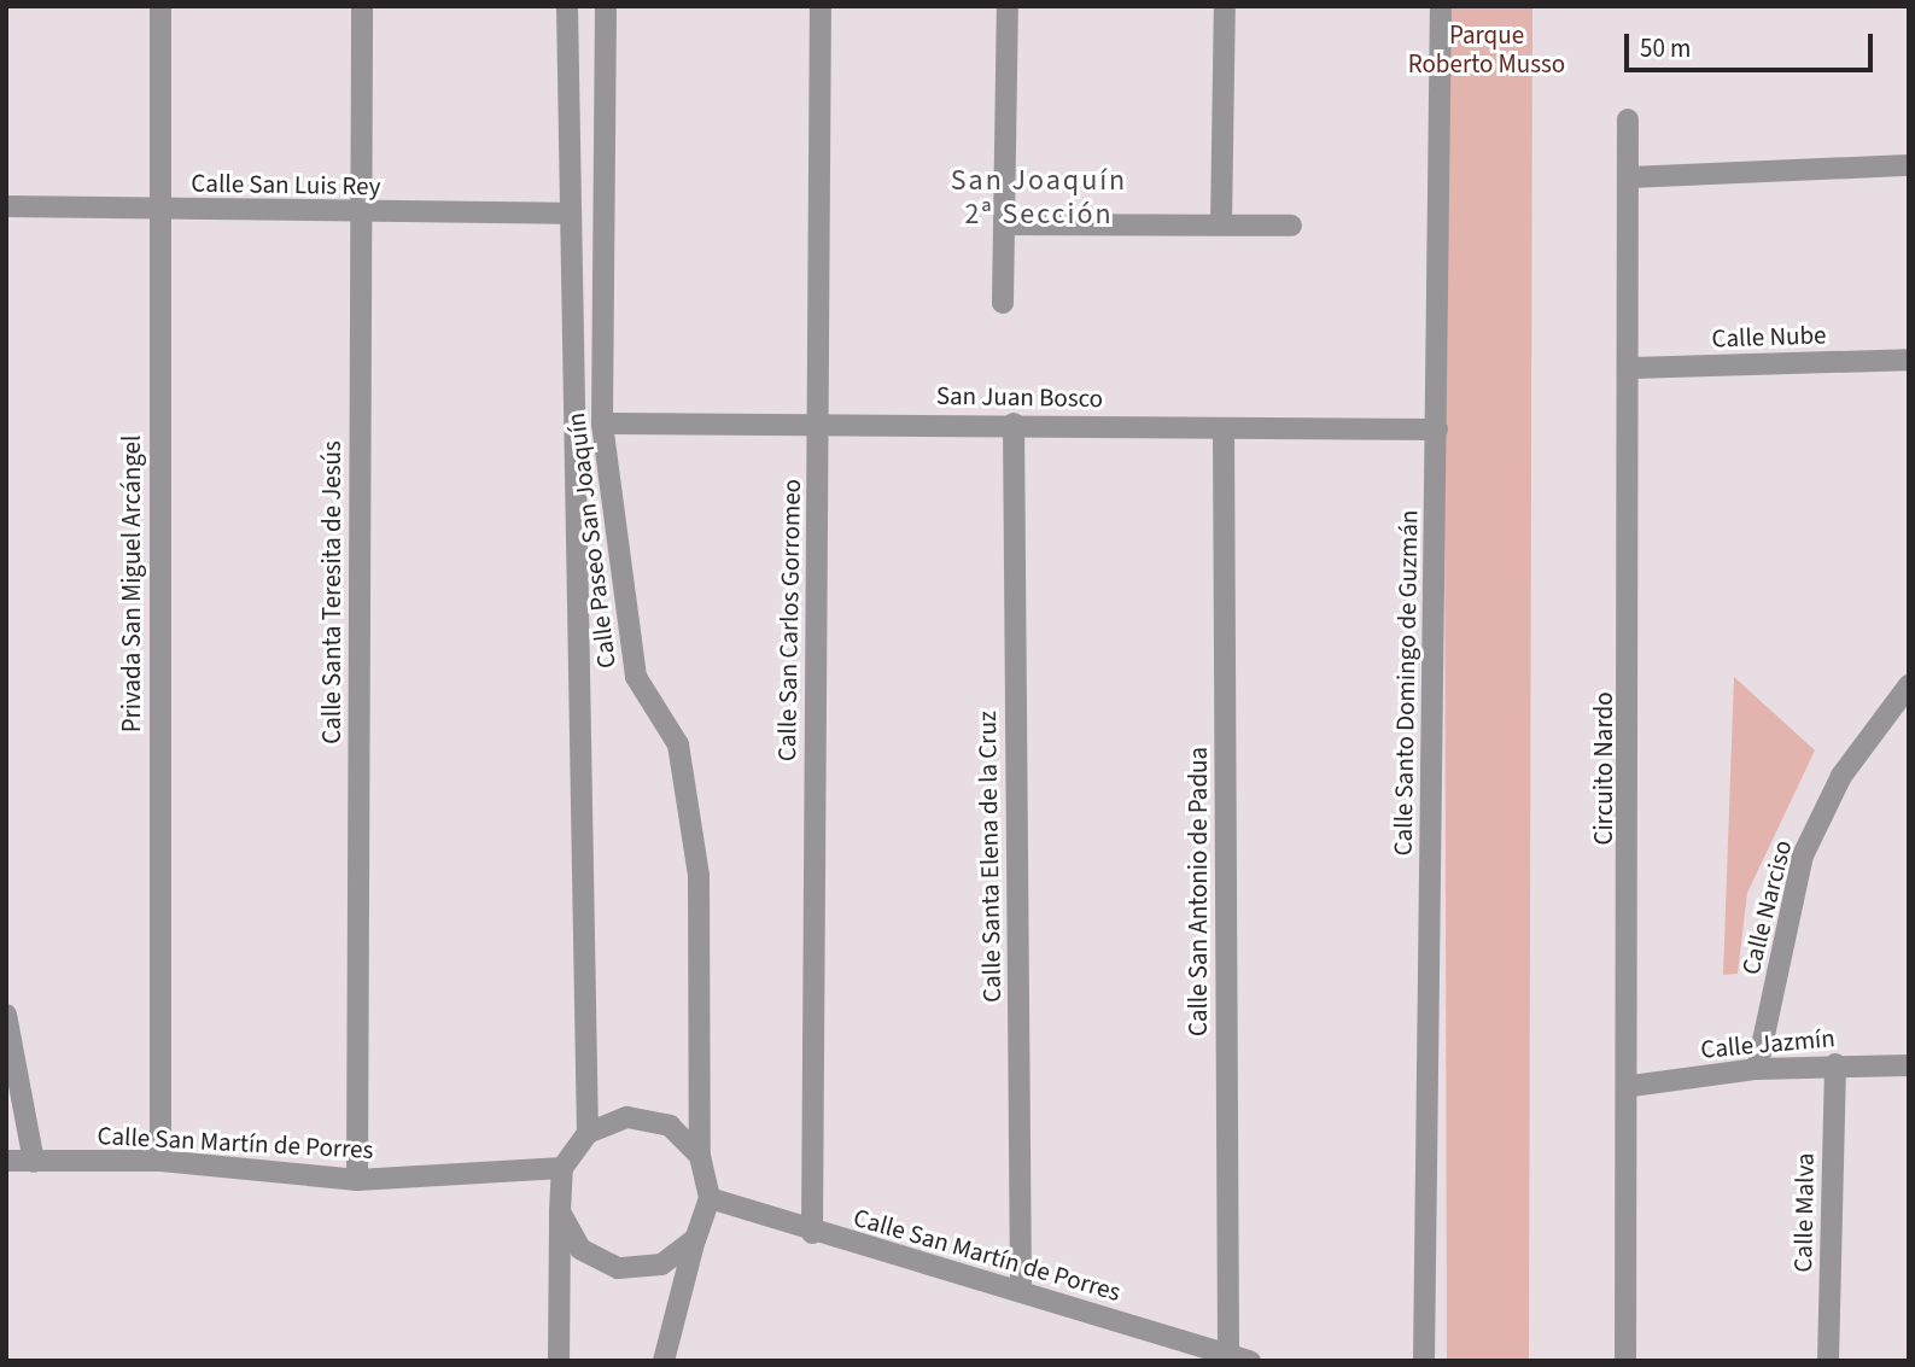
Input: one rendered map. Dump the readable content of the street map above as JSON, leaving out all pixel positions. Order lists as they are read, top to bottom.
{
  "streets": {
    "street": [
      "Calle San Luis Rey",
      "Calle Nube",
      "San Juan Bosco",
      "Calle Paseo San Joaquín",
      "Privada San Miguel Arcángel",
      "Calle Santa Teresita de Jesús",
      "Calle San Carlos Gorromeo",
      "Calle Santo Domingo de Guzmán",
      "Circuito Nardo",
      "Calle Santa Elena de la Cruz",
      "Calle San Antonio de Padua",
      "Calle Narciso",
      "Calle Jazmín",
      "Calle San Martín de Porres",
      "Calle Malva"
    ]
  },
  "crossings": [
    ["Calle San Luis Rey", "Calle Paseo San Joaquín"],
    ["Calle San Luis Rey", "Privada San Miguel Arcángel"],
    ["Calle San Luis Rey", "Calle Santa Teresita de Jesús"],
    ["Calle Nube", "Circuito Nardo"],
    ["San Juan Bosco", "Calle Paseo San Joaquín"],
    ["San Juan Bosco", "Calle San Carlos Gorromeo"],
    ["San Juan Bosco", "Calle Santo Domingo de Guzmán"],
    ["San Juan Bosco", "Calle Santa Elena de la Cruz"],
    ["San Juan Bosco", "Calle San Antonio de Padua"],
    ["Calle Paseo San Joaquín", "Calle San Martín de Porres"],
    ["Privada San Miguel Arcángel", "Calle San Martín de Porres"],
    ["Calle Santa Teresita de Jesús", "Calle San Martín de Porres"],
    ["Calle San Carlos Gorromeo", "Calle San Martín de Porres"],
    ["Circuito Nardo", "Calle Jazmín"],
    ["Calle Santa Elena de la Cruz", "Calle San Martín de Porres"],
    ["Calle San Antonio de Padua", "Calle San Martín de Porres"],
    ["Calle Narciso", "Calle Jazmín"],
    ["Calle Jazmín", "Calle Malva"]
  ],
  "districts": ["San Joaquín 2ª Sección"],
  "parks": ["Parque Roberto Musso"],
  "scale_bar": "50 m"
}
